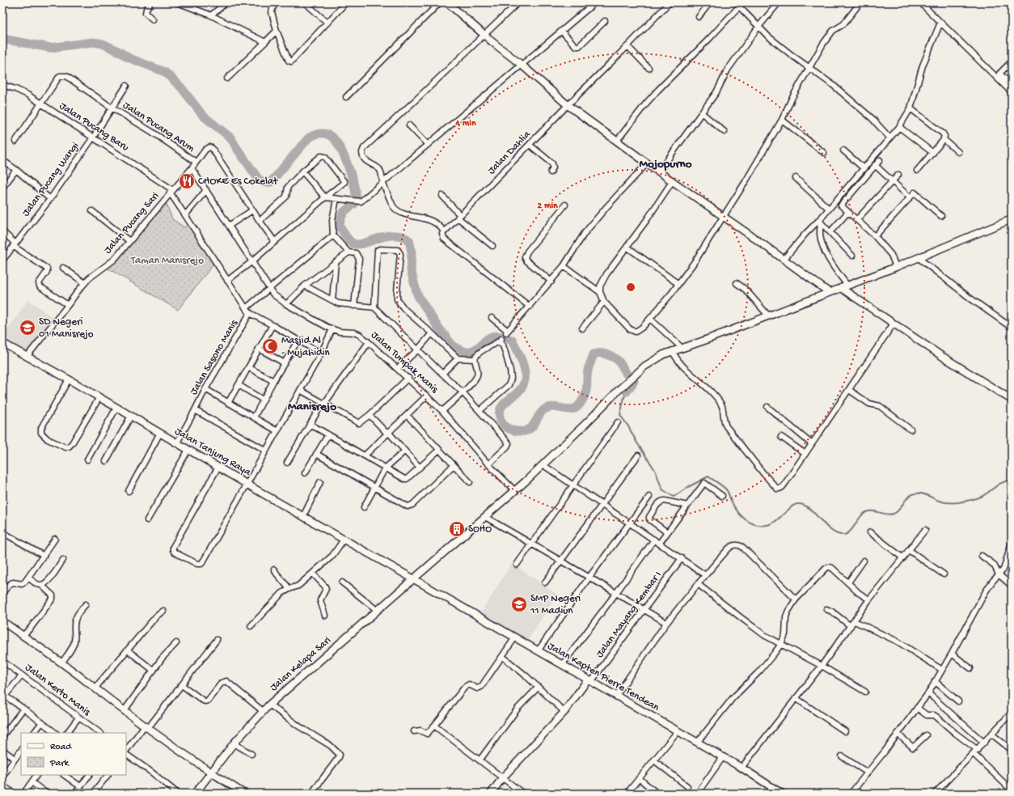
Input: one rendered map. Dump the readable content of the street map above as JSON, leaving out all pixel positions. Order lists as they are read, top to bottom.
{
  "streets": {
    "main road": ["Jalan Tanjung Raya", "Jalan Kelapa Sari", "Jalan Kapten Pierre Tendean"],
    "street": [
      "Jalan Pucang Baru",
      "Jalan Pucang Arum",
      "Jalan Dahlia",
      "Jalan Pucang Wangi",
      "Jalan Pucang Sari",
      "Jalan Sasono Manis",
      "Jalan Tumpak Manis",
      "Jalan Mayang Kembar I",
      "Jalan Kerto Manis"
    ]
  },
  "crossings": [
    ["Jalan Pucang Baru", "Jalan Pucang Arum"],
    ["Jalan Pucang Baru", "Jalan Pucang Wangi"],
    ["Jalan Pucang Baru", "Jalan Pucang Sari"],
    ["Jalan Pucang Arum", "Jalan Pucang Wangi"],
    ["Jalan Pucang Arum", "Jalan Pucang Sari"],
    ["Jalan Pucang Sari", "Jalan Tumpak Manis"],
    ["Jalan Pucang Sari", "Jalan Tanjung Raya"],
    ["Jalan Sasono Manis", "Jalan Tanjung Raya"],
    ["Jalan Tumpak Manis", "Jalan Kelapa Sari"],
    ["Jalan Tanjung Raya", "Jalan Kelapa Sari"],
    ["Jalan Tanjung Raya", "Jalan Kapten Pierre Tendean"],
    ["Jalan Mayang Kembar I", "Jalan Kapten Pierre Tendean"],
    ["Jalan Kelapa Sari", "Jalan Kapten Pierre Tendean"]
  ],
  "districts": ["Mojopurno", "Manisrejo"],
  "parks": ["Taman Manisrejo"],
  "places": {
    "restaurant": ["CHOKE Es Cokelat"],
    "school or university": ["SD Negeri 01 Manisrejo", "SMP Negeri 11 Madiun"],
    "mosque": ["Masjid Al - Mujahidin"],
    "building": ["SOHO"]
  },
  "legend": ["Road", "Park"],
  "rings": ["4 min", "2 min"]
}
